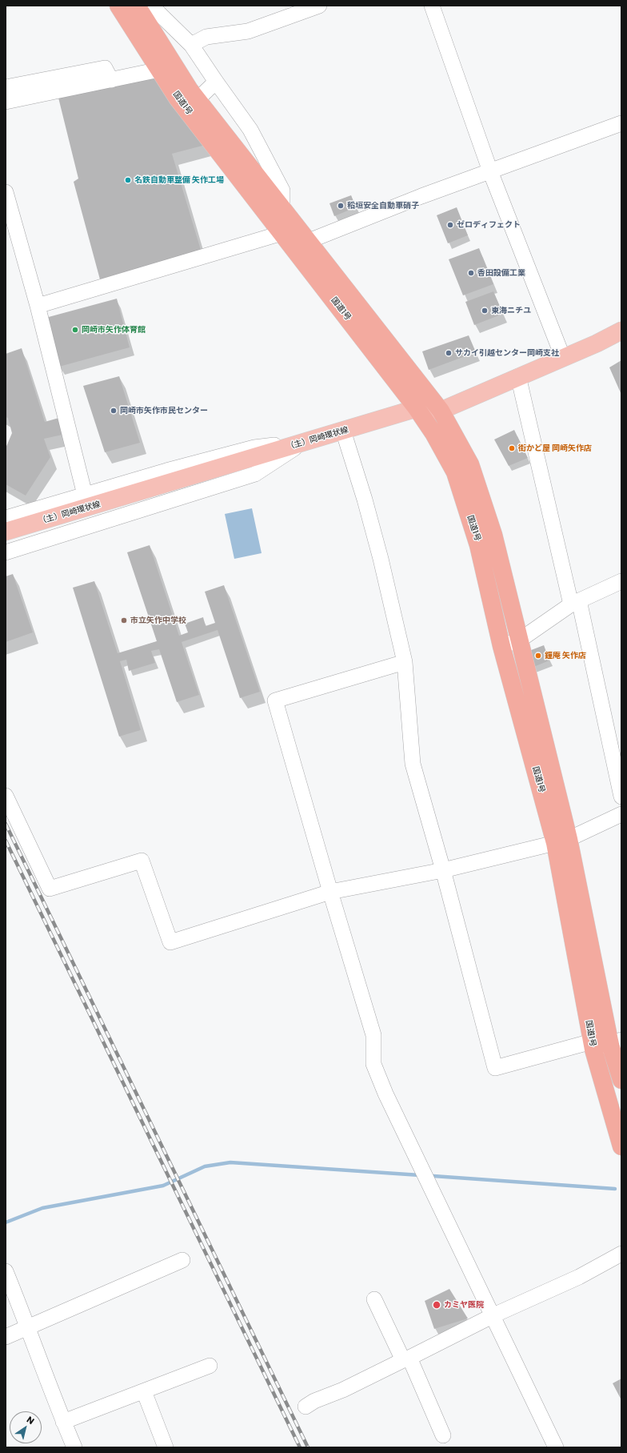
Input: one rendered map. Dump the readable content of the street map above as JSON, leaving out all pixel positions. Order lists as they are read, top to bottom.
{
  "streets": {
    "highway": ["国道1号"],
    "main road": ["（主）岡崎環状線"]
  },
  "crossings": [
    ["国道1号", "（主）岡崎環状線"]
  ],
  "places": [
    "名鉄自動車整備 矢作工場",
    "稻垣安全自動車硝子",
    "ゼロディフェクト",
    "香田設備工業",
    "東海ニチユ",
    "岡崎市矢作体育館",
    "サカイ引越センター岡崎支社",
    "岡崎市矢作市民センター",
    "街かど屋 岡崎矢作店",
    "市立矢作中学校",
    "鐘庵 矢作店",
    "カミヤ医院"
  ],
  "north": "top right"
}
